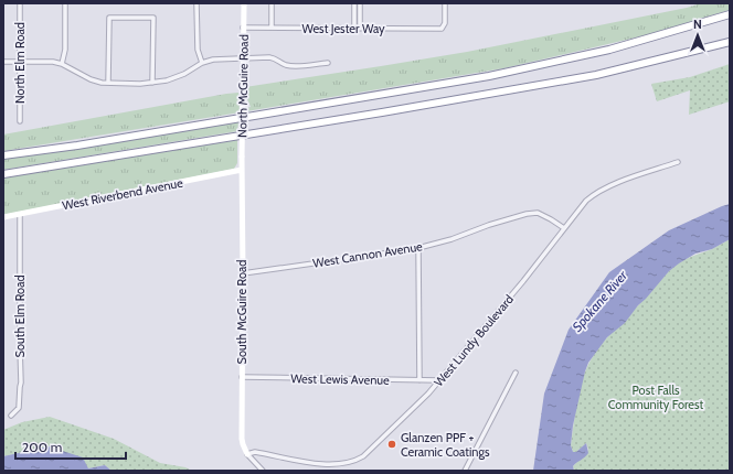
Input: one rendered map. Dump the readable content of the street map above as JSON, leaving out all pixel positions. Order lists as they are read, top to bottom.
{
  "streets": {
    "street": [
      "West Jester Way",
      "North Elm Road",
      "North McGuire Road",
      "West Riverbend Avenue",
      "West Cannon Avenue",
      "South McGuire Road",
      "South Elm Road",
      "West Lundy Boulevard",
      "West Lewis Avenue"
    ]
  },
  "crossings": [
    ["West Jester Way", "North McGuire Road"],
    ["North McGuire Road", "West Riverbend Avenue"],
    ["North McGuire Road", "South McGuire Road"],
    ["West Riverbend Avenue", "South McGuire Road"],
    ["West Riverbend Avenue", "South Elm Road"],
    ["West Cannon Avenue", "South McGuire Road"],
    ["West Cannon Avenue", "West Lundy Boulevard"],
    ["South McGuire Road", "West Lundy Boulevard"],
    ["South McGuire Road", "West Lewis Avenue"],
    ["West Lundy Boulevard", "West Lewis Avenue"]
  ],
  "water": ["Spokane River"],
  "parks": ["Post Falls Community Forest"],
  "places": ["Glanzen PPF + Ceramic Coatings"],
  "scale_bar": "200 m",
  "north": "top"
}
